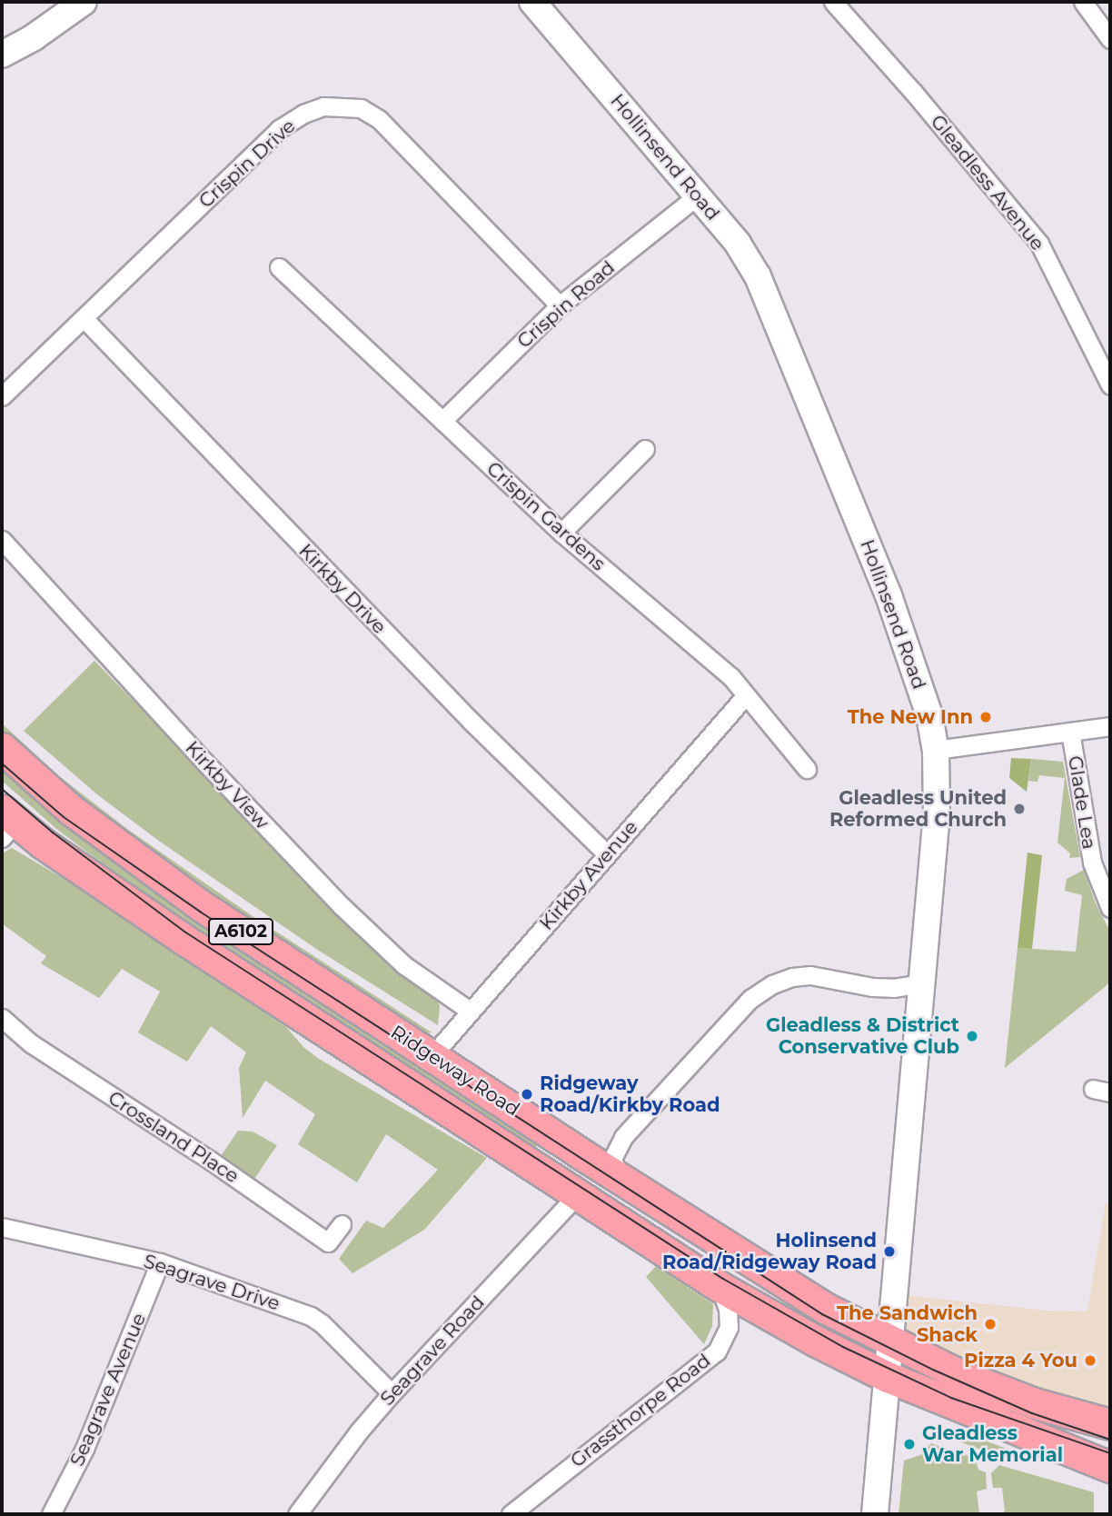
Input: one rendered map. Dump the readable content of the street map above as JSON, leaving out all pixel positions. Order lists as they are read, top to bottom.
{
  "streets": {
    "highway": ["A6102", "Ridgeway Road"],
    "main road": ["Hollinsend Road"],
    "street": [
      "Crispin Drive",
      "Gleadless Avenue",
      "Crispin Road",
      "Crispin Gardens",
      "Kirkby Drive",
      "Kirkby View",
      "Glade Lea",
      "Kirkby Avenue",
      "Crossland Place",
      "Seagrave Drive",
      "Seagrave Road",
      "Seagrave Avenue",
      "Grassthorpe Road"
    ]
  },
  "crossings": [
    ["Hollinsend Road", "Crispin Road"],
    ["Hollinsend Road", "Ridgeway Road"],
    ["Crispin Drive", "Crispin Road"],
    ["Crispin Drive", "Kirkby Drive"],
    ["Crispin Road", "Crispin Gardens"],
    ["Crispin Gardens", "Kirkby Avenue"],
    ["Kirkby Drive", "Kirkby Avenue"],
    ["Kirkby View", "Kirkby Avenue"],
    ["Kirkby Avenue", "Ridgeway Road"],
    ["Ridgeway Road", "Seagrave Road"],
    ["Ridgeway Road", "Grassthorpe Road"],
    ["Seagrave Drive", "Seagrave Road"],
    ["Seagrave Drive", "Seagrave Avenue"]
  ],
  "places": [
    "The New Inn",
    "Gleadless United Reformed Church",
    "Gleadless & District Conservative Club",
    "Ridgeway Road/Kirkby Road",
    "Holinsend Road/Ridgeway Road",
    "The Sandwich Shack",
    "Pizza 4 You",
    "Gleadless War Memorial"
  ]
}
